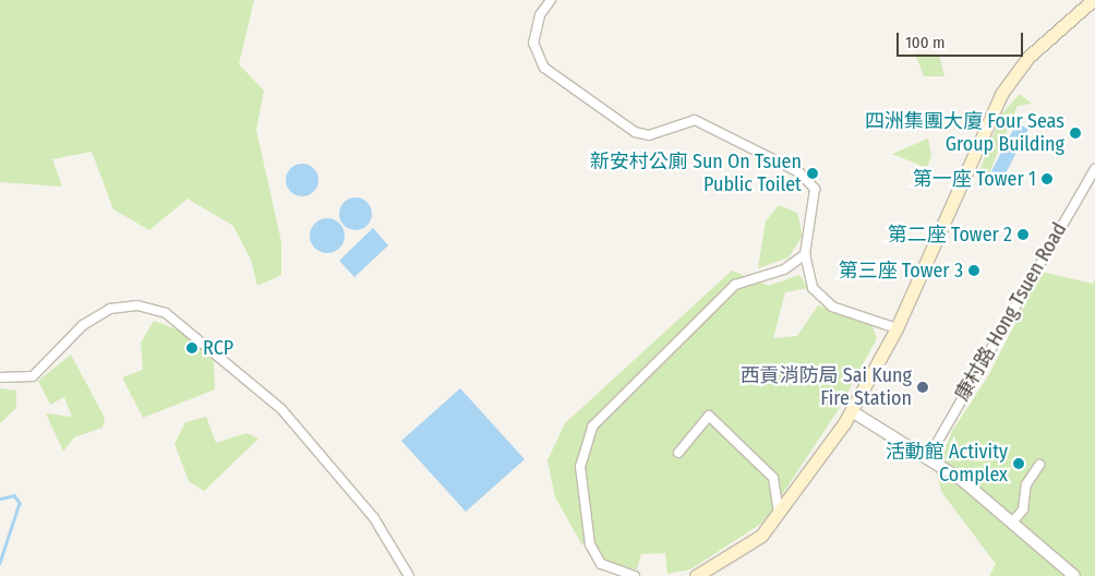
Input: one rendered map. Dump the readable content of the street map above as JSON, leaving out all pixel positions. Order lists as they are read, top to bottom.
{
  "streets": {
    "street": ["康村路 Hong Tsuen Road"]
  },
  "places": [
    "四洲集團大廈 Four Seas Group Building",
    "新安村公廁 Sun On Tsuen Public Toilet",
    "第一座 Tower 1",
    "第二座 Tower 2",
    "第三座 Tower 3",
    "RCP",
    "西貢消防局 Sai Kung Fire Station",
    "活動館 Activity Complex"
  ],
  "scale_bar": "100 m"
}
